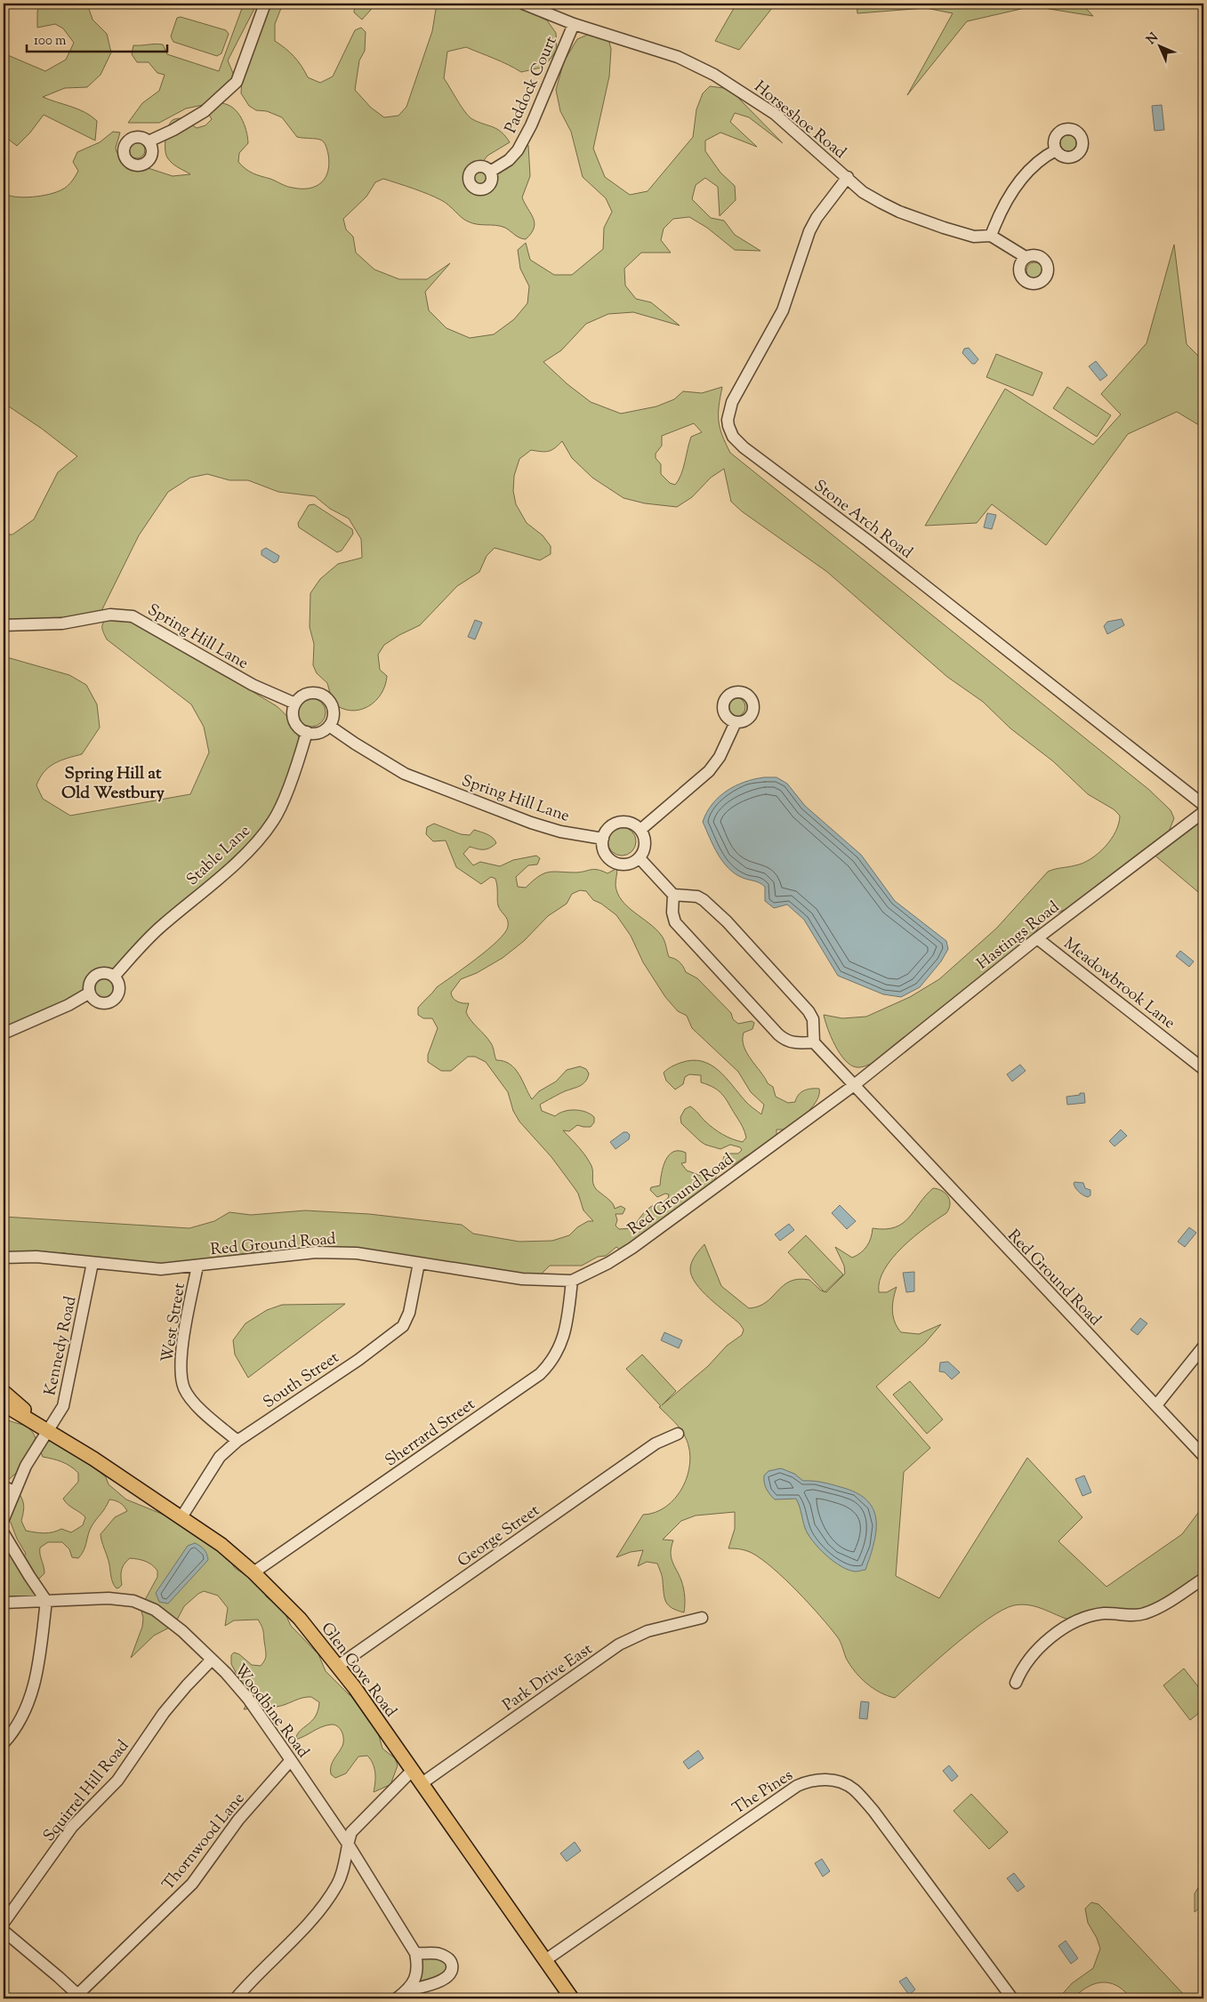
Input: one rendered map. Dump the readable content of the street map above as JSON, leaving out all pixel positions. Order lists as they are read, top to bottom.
{
  "streets": {
    "main road": ["Glen Cove Road"],
    "street": [
      "Paddock Court",
      "Horseshoe Road",
      "Stone Arch Road",
      "Spring Hill Lane",
      "Stable Lane",
      "Hastings Road",
      "Meadowbrook Lane",
      "Red Ground Road",
      "West Street",
      "Kennedy Road",
      "South Street",
      "Sherrard Street",
      "George Street",
      "Park Drive East",
      "Woodbine Road",
      "Squirrel Hill Road",
      "The Pines",
      "Thornwood Lane"
    ]
  },
  "crossings": [
    ["Paddock Court", "Horseshoe Road"],
    ["Horseshoe Road", "Stone Arch Road"],
    ["Spring Hill Lane", "Stable Lane"],
    ["Hastings Road", "Meadowbrook Lane"],
    ["Hastings Road", "Red Ground Road"],
    ["Red Ground Road", "West Street"],
    ["Red Ground Road", "Kennedy Road"],
    ["Red Ground Road", "South Street"],
    ["Red Ground Road", "Sherrard Street"],
    ["West Street", "South Street"],
    ["Kennedy Road", "Glen Cove Road"],
    ["South Street", "Glen Cove Road"],
    ["Sherrard Street", "Glen Cove Road"],
    ["George Street", "Glen Cove Road"],
    ["Glen Cove Road", "Park Drive East"],
    ["Glen Cove Road", "The Pines"],
    ["Woodbine Road", "Squirrel Hill Road"],
    ["Woodbine Road", "Thornwood Lane"]
  ],
  "districts": ["Spring Hill at Old Westbury"],
  "scale_bar": "100 m",
  "north": "top left"
}
